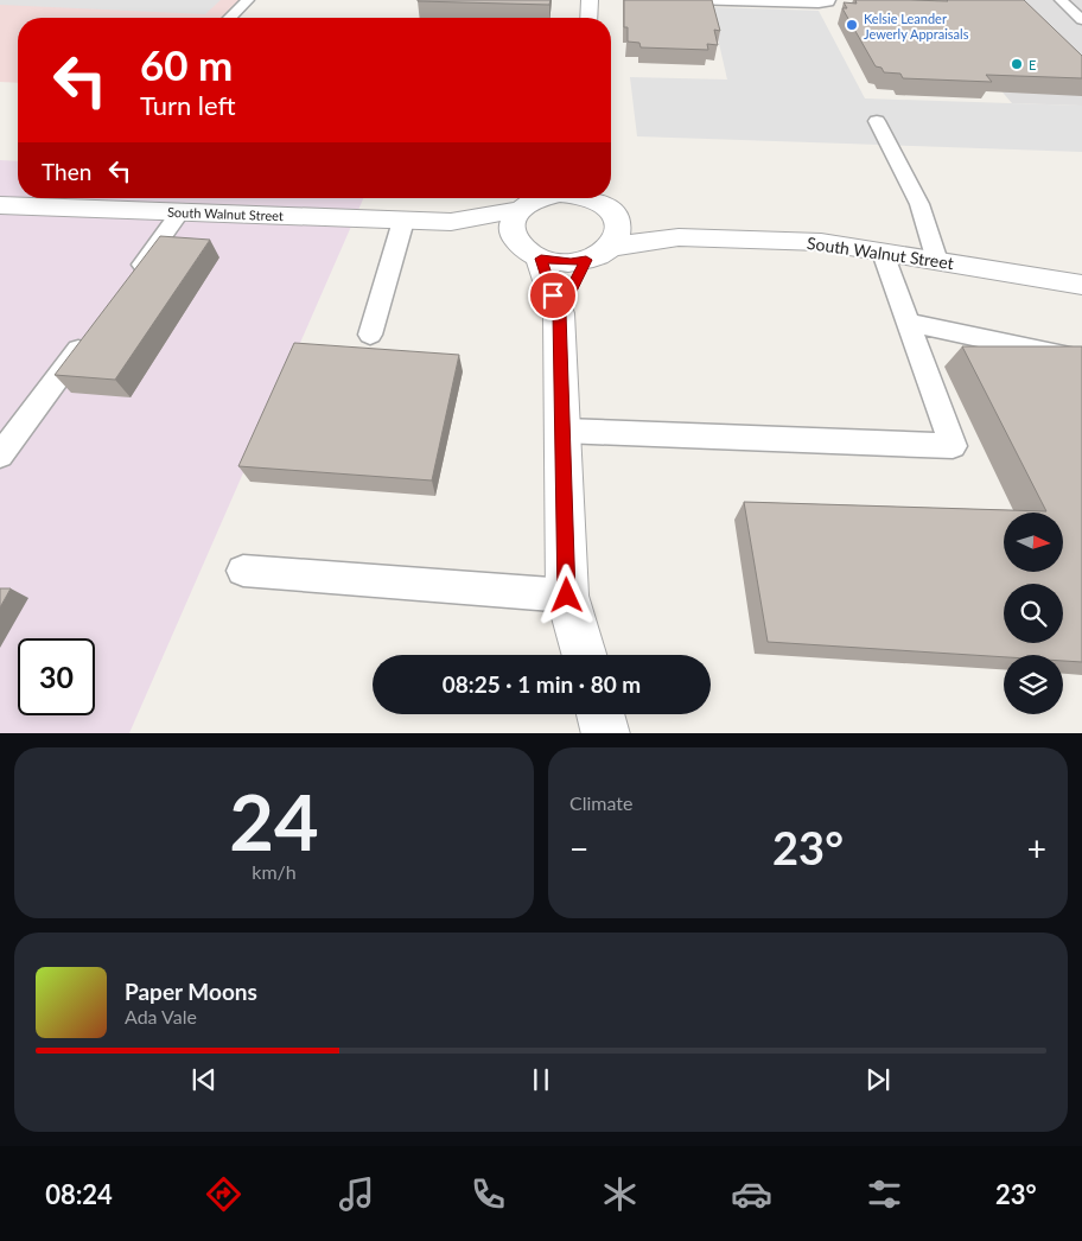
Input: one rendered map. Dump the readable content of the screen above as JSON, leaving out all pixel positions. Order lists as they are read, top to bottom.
{
  "streets": {
    "street": ["South Walnut Street"]
  },
  "places": ["Kelsie Leander Jewerly Appraisals", "E"],
  "north": "right",
  "page": {
    "turn": ["60 m", "Turn left"],
    "then": "Then",
    "limit": "30",
    "trip": "08:25 · 1 min · 80 m",
    "tile": [
      ["24", "km/h"],
      "Climate"
    ],
    "heat": ["−", "23°", "+"],
    "song": ["Paper Moons", "Ada Vale"],
    "tabs": ["08:24", "23°"]
  }
}
